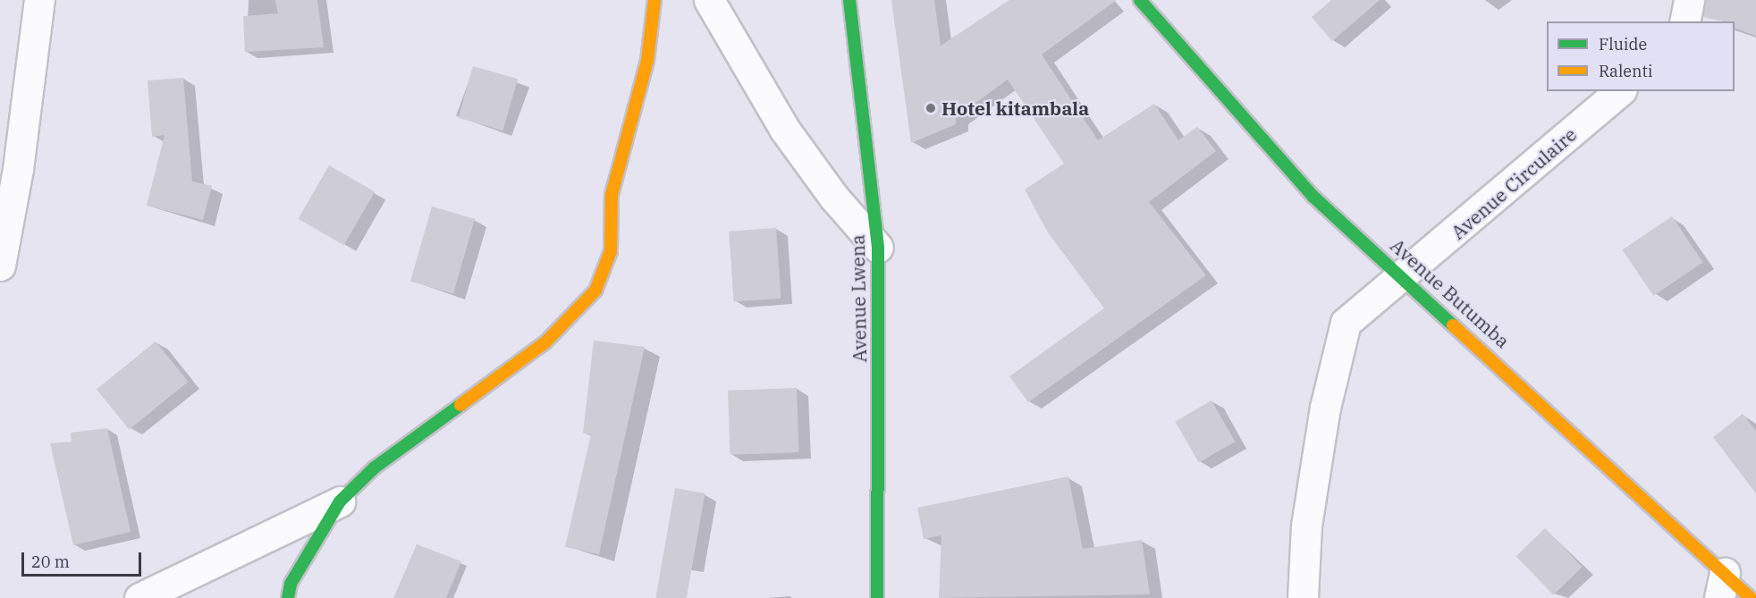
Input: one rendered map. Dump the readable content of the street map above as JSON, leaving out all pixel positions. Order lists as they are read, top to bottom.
{
  "streets": {
    "street": ["Avenue Circulaire", "Avenue Butumba", "Avenue Lwena"]
  },
  "crossings": [
    ["Avenue Circulaire", "Avenue Butumba"]
  ],
  "places": ["Hotel kitambala"],
  "legend": ["Fluide", "Ralenti"],
  "scale_bar": "20 m"
}
